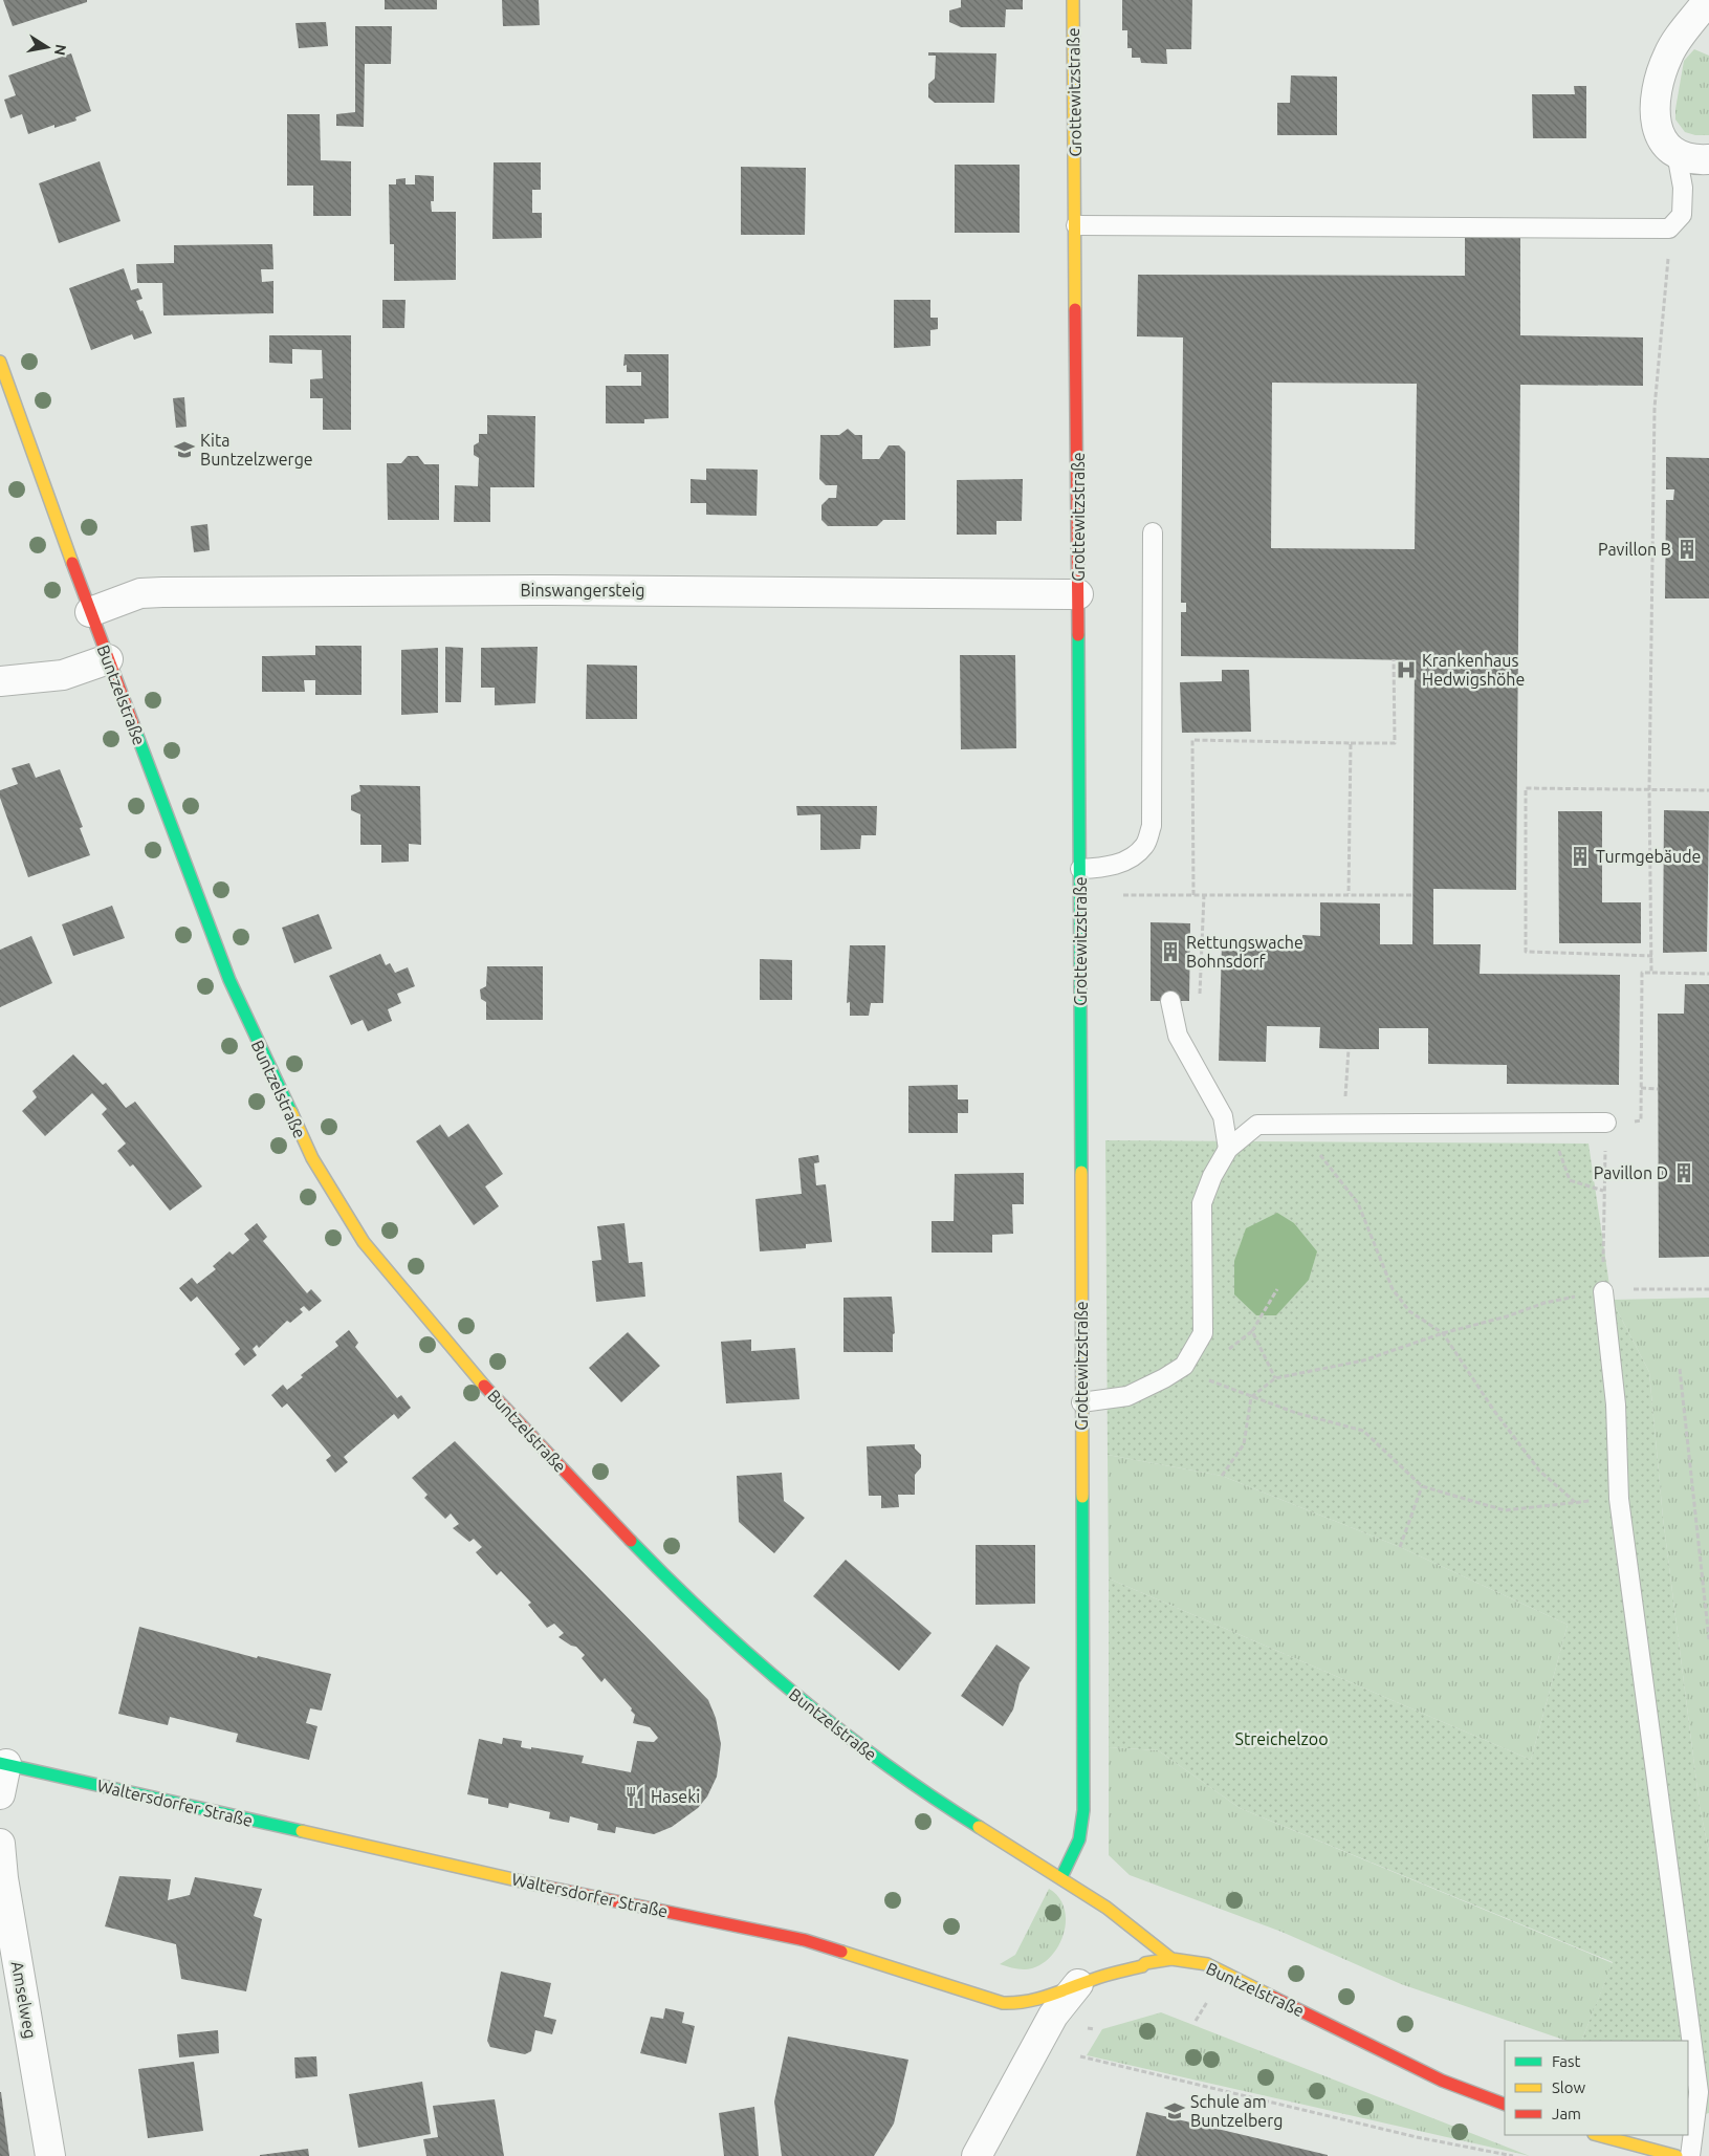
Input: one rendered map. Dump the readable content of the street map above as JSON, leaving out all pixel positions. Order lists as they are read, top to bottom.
{
  "streets": {
    "street": [
      "Grottewitzstraße",
      "Binswangersteig",
      "Buntzelstraße",
      "Waltersdorfer Straße",
      "Amselweg"
    ]
  },
  "crossings": [
    ["Grottewitzstraße", "Binswangersteig"],
    ["Grottewitzstraße", "Buntzelstraße"],
    ["Binswangersteig", "Buntzelstraße"],
    ["Buntzelstraße", "Waltersdorfer Straße"]
  ],
  "parks": ["Streichelzoo"],
  "places": {
    "school or university": ["Kita Buntzelzwerge", "Schule am Buntzelberg"],
    "building": [
      "Pavillon B",
      "Turmgebäude",
      "Rettungswache Bohnsdorf",
      "Pavillon D"
    ],
    "hospital": ["Krankenhaus Hedwigshöhe"],
    "restaurant": ["Haseki"]
  },
  "legend": ["Fast", "Slow", "Jam"],
  "north": "right"
}
